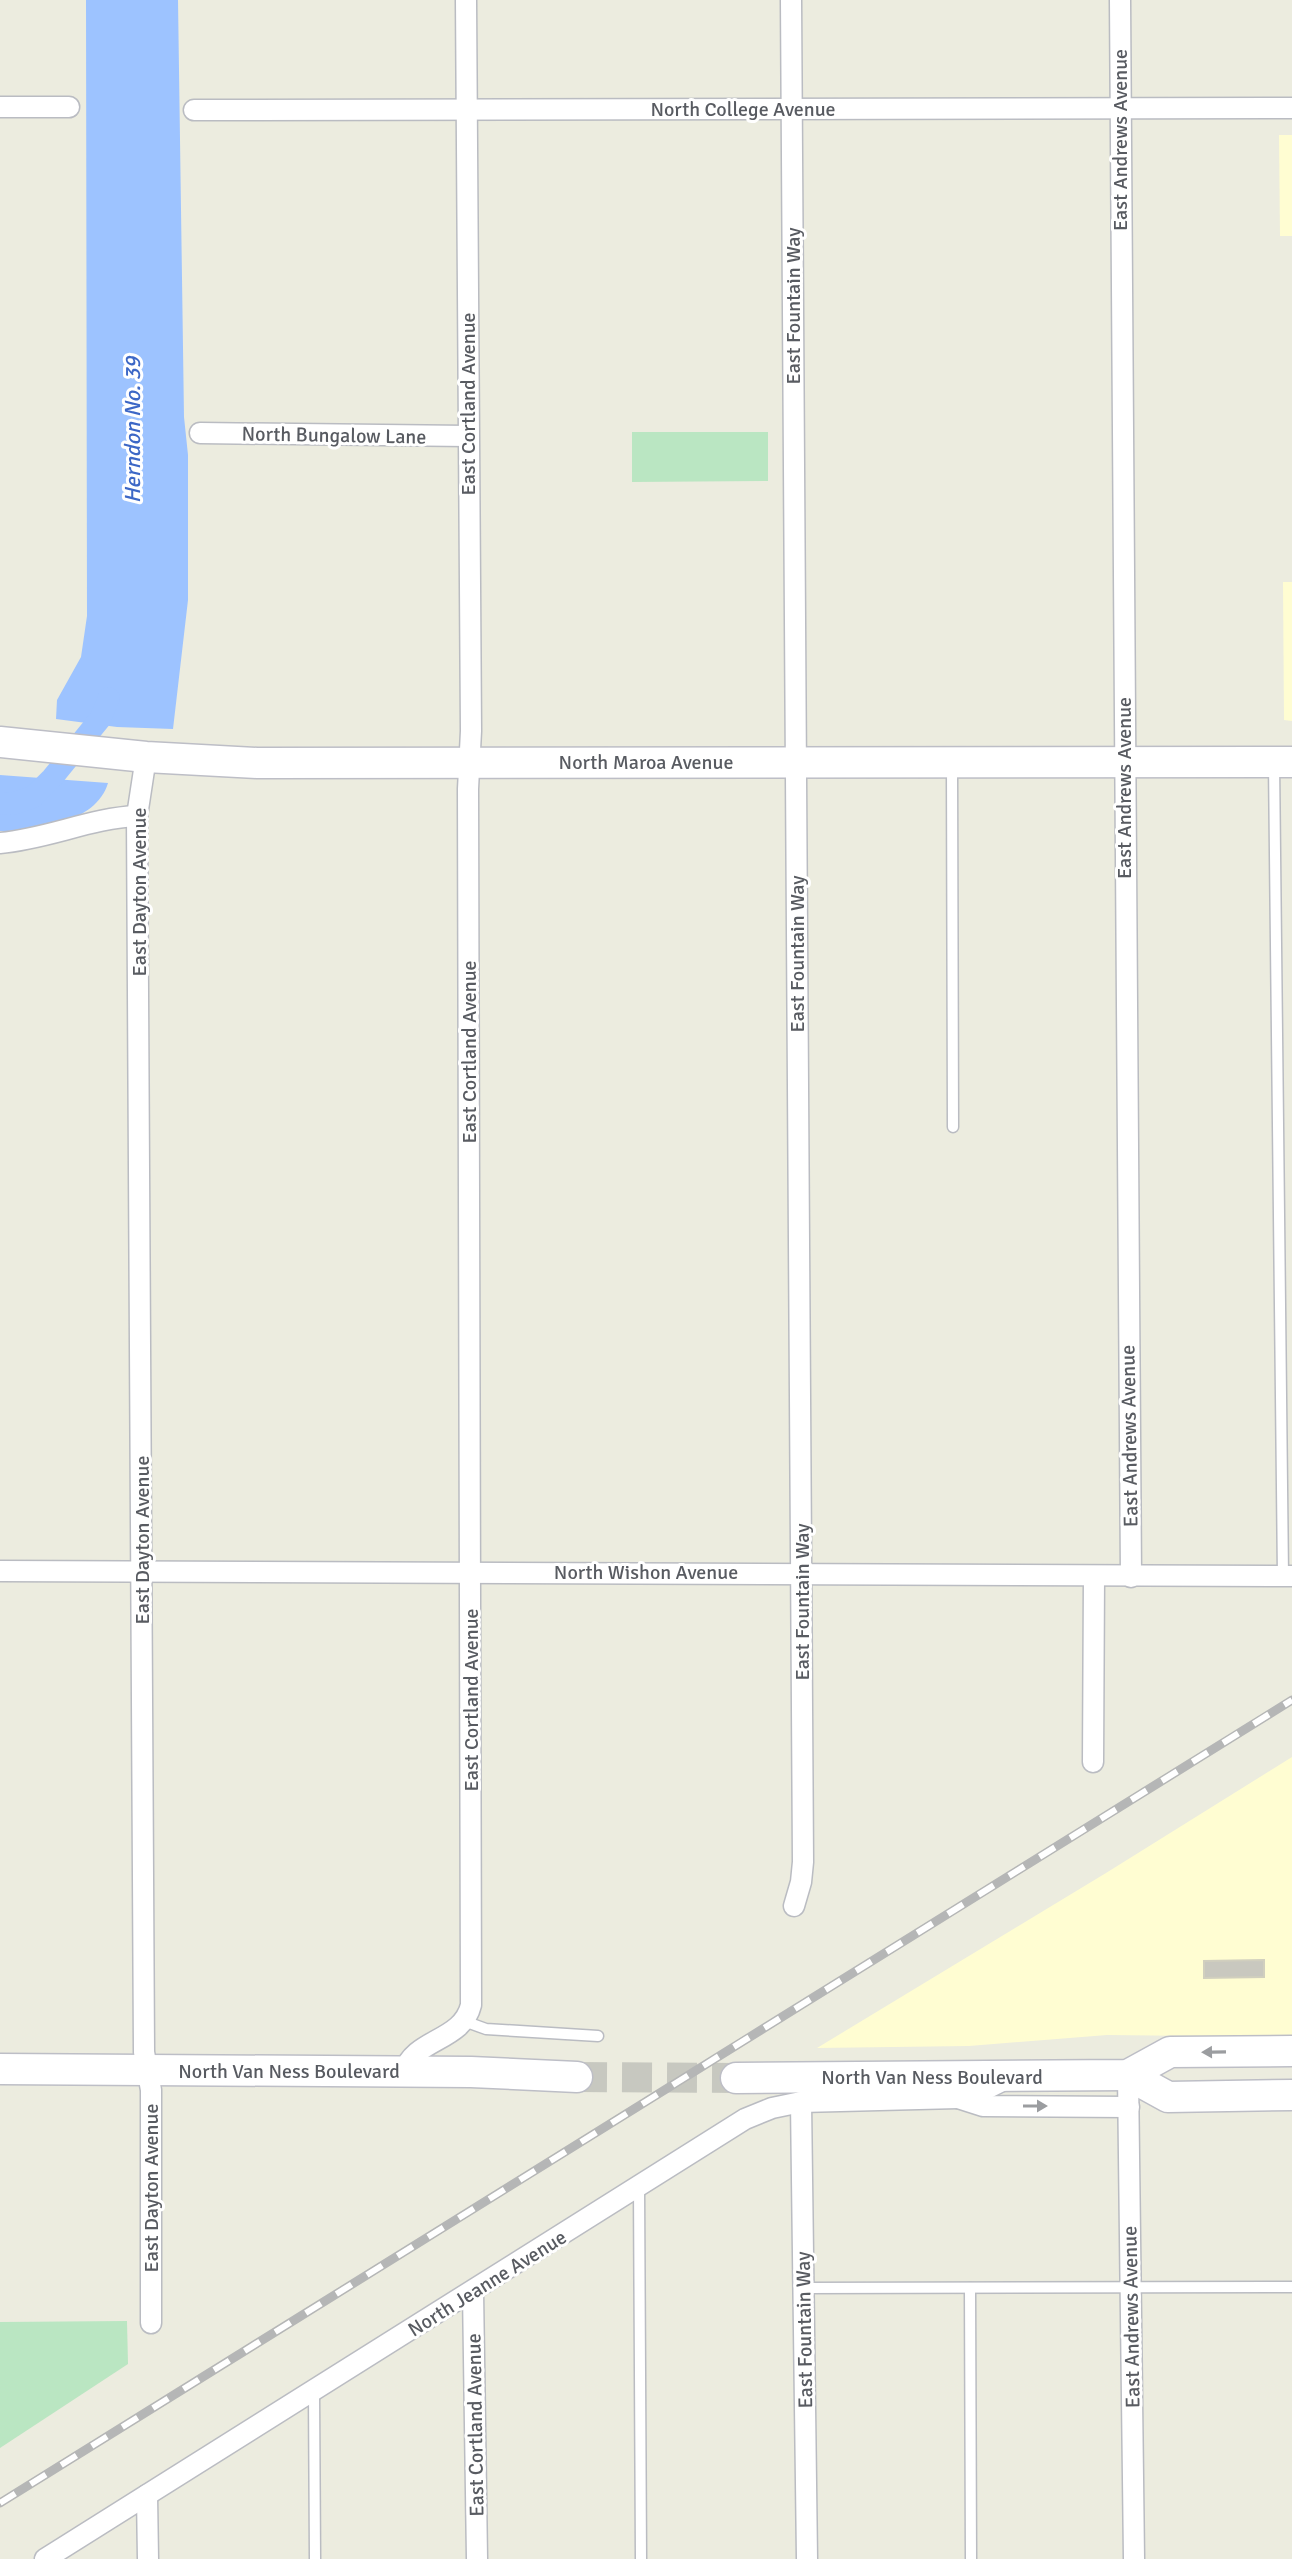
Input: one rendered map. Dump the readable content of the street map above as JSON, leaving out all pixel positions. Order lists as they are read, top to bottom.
{
  "streets": {
    "street": [
      "North College Avenue",
      "East Andrews Avenue",
      "East Fountain Way",
      "East Cortland Avenue",
      "North Bungalow Lane",
      "North Maroa Avenue",
      "East Dayton Avenue",
      "North Wishon Avenue",
      "North Van Ness Boulevard",
      "North Jeanne Avenue"
    ]
  },
  "crossings": [
    ["North College Avenue", "East Andrews Avenue"],
    ["North College Avenue", "East Fountain Way"],
    ["North College Avenue", "East Cortland Avenue"],
    ["East Andrews Avenue", "North Maroa Avenue"],
    ["East Andrews Avenue", "North Wishon Avenue"],
    ["East Andrews Avenue", "North Van Ness Boulevard"],
    ["East Andrews Avenue", "North Jeanne Avenue"],
    ["East Fountain Way", "North Maroa Avenue"],
    ["East Fountain Way", "North Wishon Avenue"],
    ["East Fountain Way", "North Jeanne Avenue"],
    ["East Cortland Avenue", "North Bungalow Lane"],
    ["East Cortland Avenue", "North Maroa Avenue"],
    ["East Cortland Avenue", "North Wishon Avenue"],
    ["East Cortland Avenue", "North Jeanne Avenue"],
    ["North Maroa Avenue", "East Dayton Avenue"],
    ["East Dayton Avenue", "North Wishon Avenue"],
    ["East Dayton Avenue", "North Van Ness Boulevard"],
    ["North Van Ness Boulevard", "North Jeanne Avenue"]
  ],
  "water": ["Herndon No. 39"]
}
